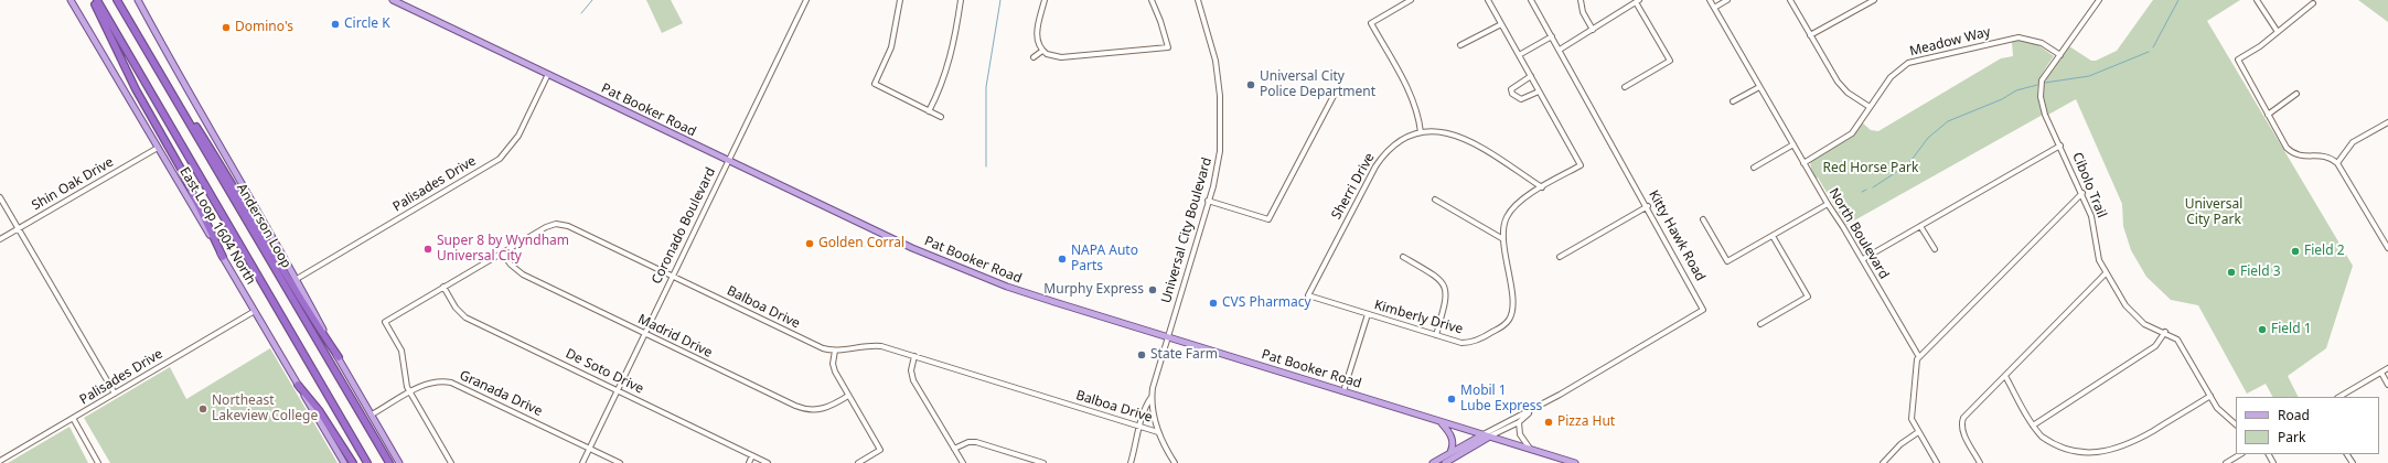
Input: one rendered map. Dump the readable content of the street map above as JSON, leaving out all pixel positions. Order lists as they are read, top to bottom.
{
  "streets": {
    "highway": ["Anderson Loop"],
    "main road": ["Pat Booker Road", "East Loop 1604 North", "Kitty Hawk Road"],
    "street": [
      "Meadow Way",
      "Shin Oak Drive",
      "Palisades Drive",
      "Cibolo Trail",
      "Sherri Drive",
      "Coronado Boulevard",
      "Universal City Boulevard",
      "North Boulevard",
      "Balboa Drive",
      "Kimberly Drive",
      "Madrid Drive",
      "De Soto Drive",
      "Granada Drive"
    ]
  },
  "crossings": [
    ["Meadow Way", "Cibolo Trail"],
    ["Meadow Way", "North Boulevard"],
    ["Pat Booker Road", "Palisades Drive"],
    ["Pat Booker Road", "Coronado Boulevard"],
    ["Pat Booker Road", "Universal City Boulevard"],
    ["Pat Booker Road", "Kitty Hawk Road"],
    ["Shin Oak Drive", "East Loop 1604 North"],
    ["Palisades Drive", "East Loop 1604 North"],
    ["Sherri Drive", "Kimberly Drive"],
    ["Coronado Boulevard", "Balboa Drive"],
    ["Coronado Boulevard", "Madrid Drive"],
    ["Coronado Boulevard", "De Soto Drive"],
    ["Coronado Boulevard", "Granada Drive"],
    ["Universal City Boulevard", "Balboa Drive"],
    ["Balboa Drive", "Madrid Drive"],
    ["Balboa Drive", "De Soto Drive"],
    ["Balboa Drive", "Granada Drive"]
  ],
  "parks": ["Red Horse Park", "Universal City Park"],
  "places": [
    "Circle K",
    "Domino's",
    "Universal City Police Department",
    "Golden Corral",
    "Super 8 by Wyndham Universal City",
    "Field 2",
    "NAPA Auto Parts",
    "Field 3",
    "Murphy Express",
    "CVS Pharmacy",
    "Field 1",
    "State Farm",
    "Mobil 1 Lube Express",
    "Northeast Lakeview College",
    "Pizza Hut"
  ],
  "legend": ["Road", "Park"]
}
